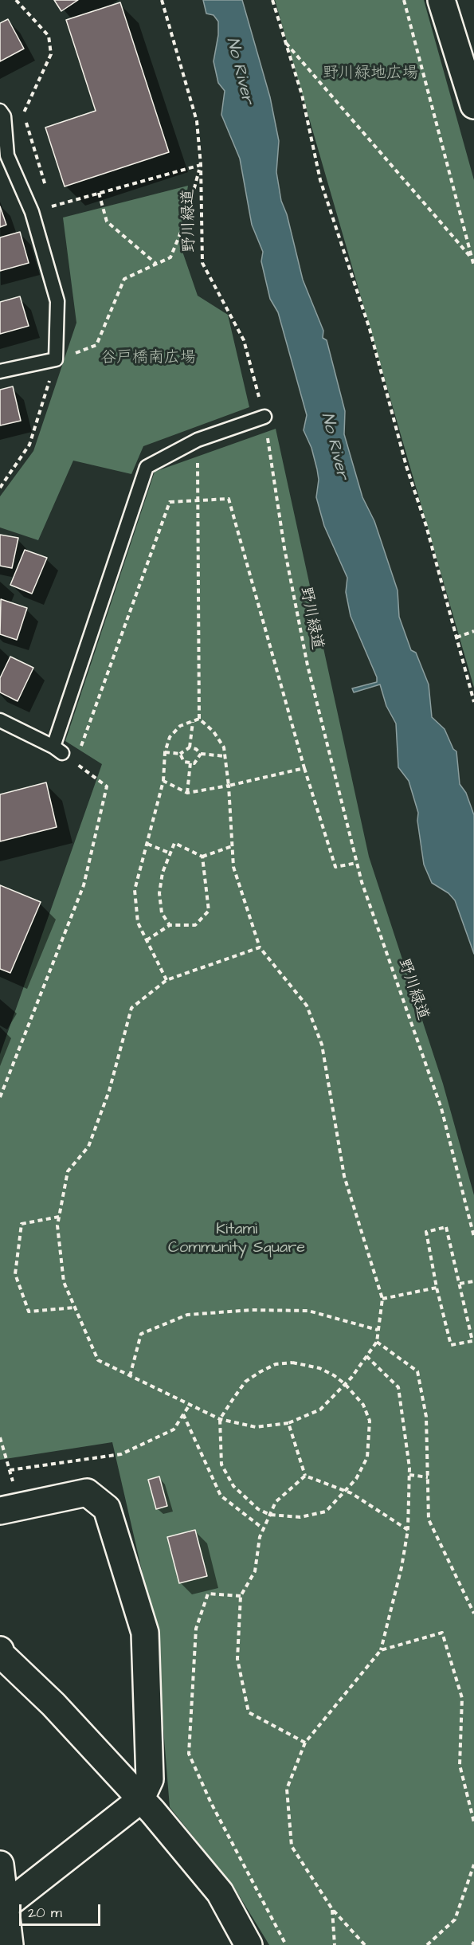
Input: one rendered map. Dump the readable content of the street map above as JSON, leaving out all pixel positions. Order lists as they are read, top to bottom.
{
  "streets": {
    "path": ["野川緑道"]
  },
  "water": ["No River"],
  "parks": ["野川緑地広場", "谷戸橋南広場", "Kitami Community Square"],
  "scale_bar": "20 m"
}
